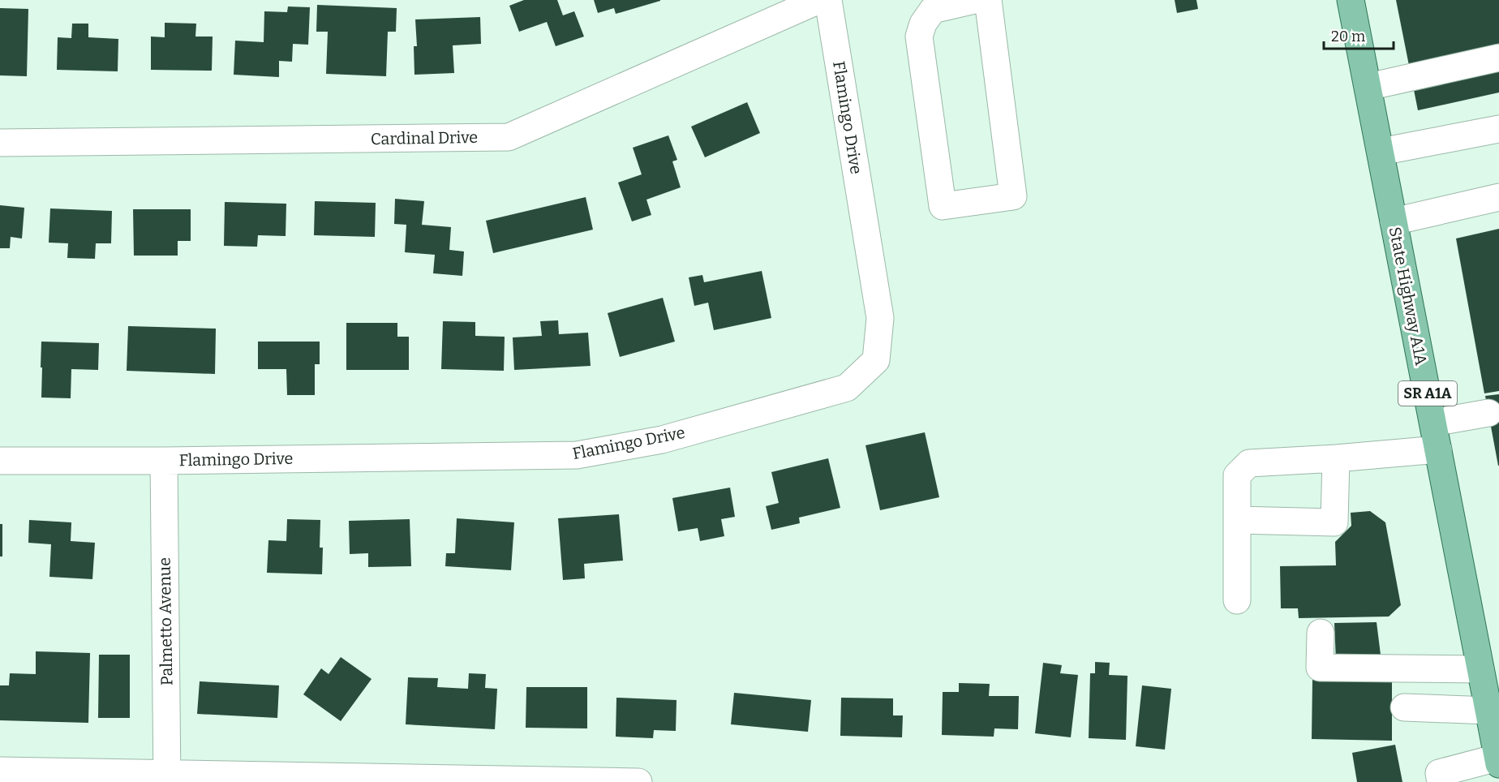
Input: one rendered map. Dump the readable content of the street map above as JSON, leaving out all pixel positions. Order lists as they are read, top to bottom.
{
  "streets": {
    "main road": ["State Highway A1A", "SR A1A"],
    "street": ["Flamingo Drive", "Cardinal Drive", "Palmetto Avenue"]
  },
  "crossings": [
    ["Flamingo Drive", "Palmetto Avenue"]
  ],
  "scale_bar": "20 m"
}
